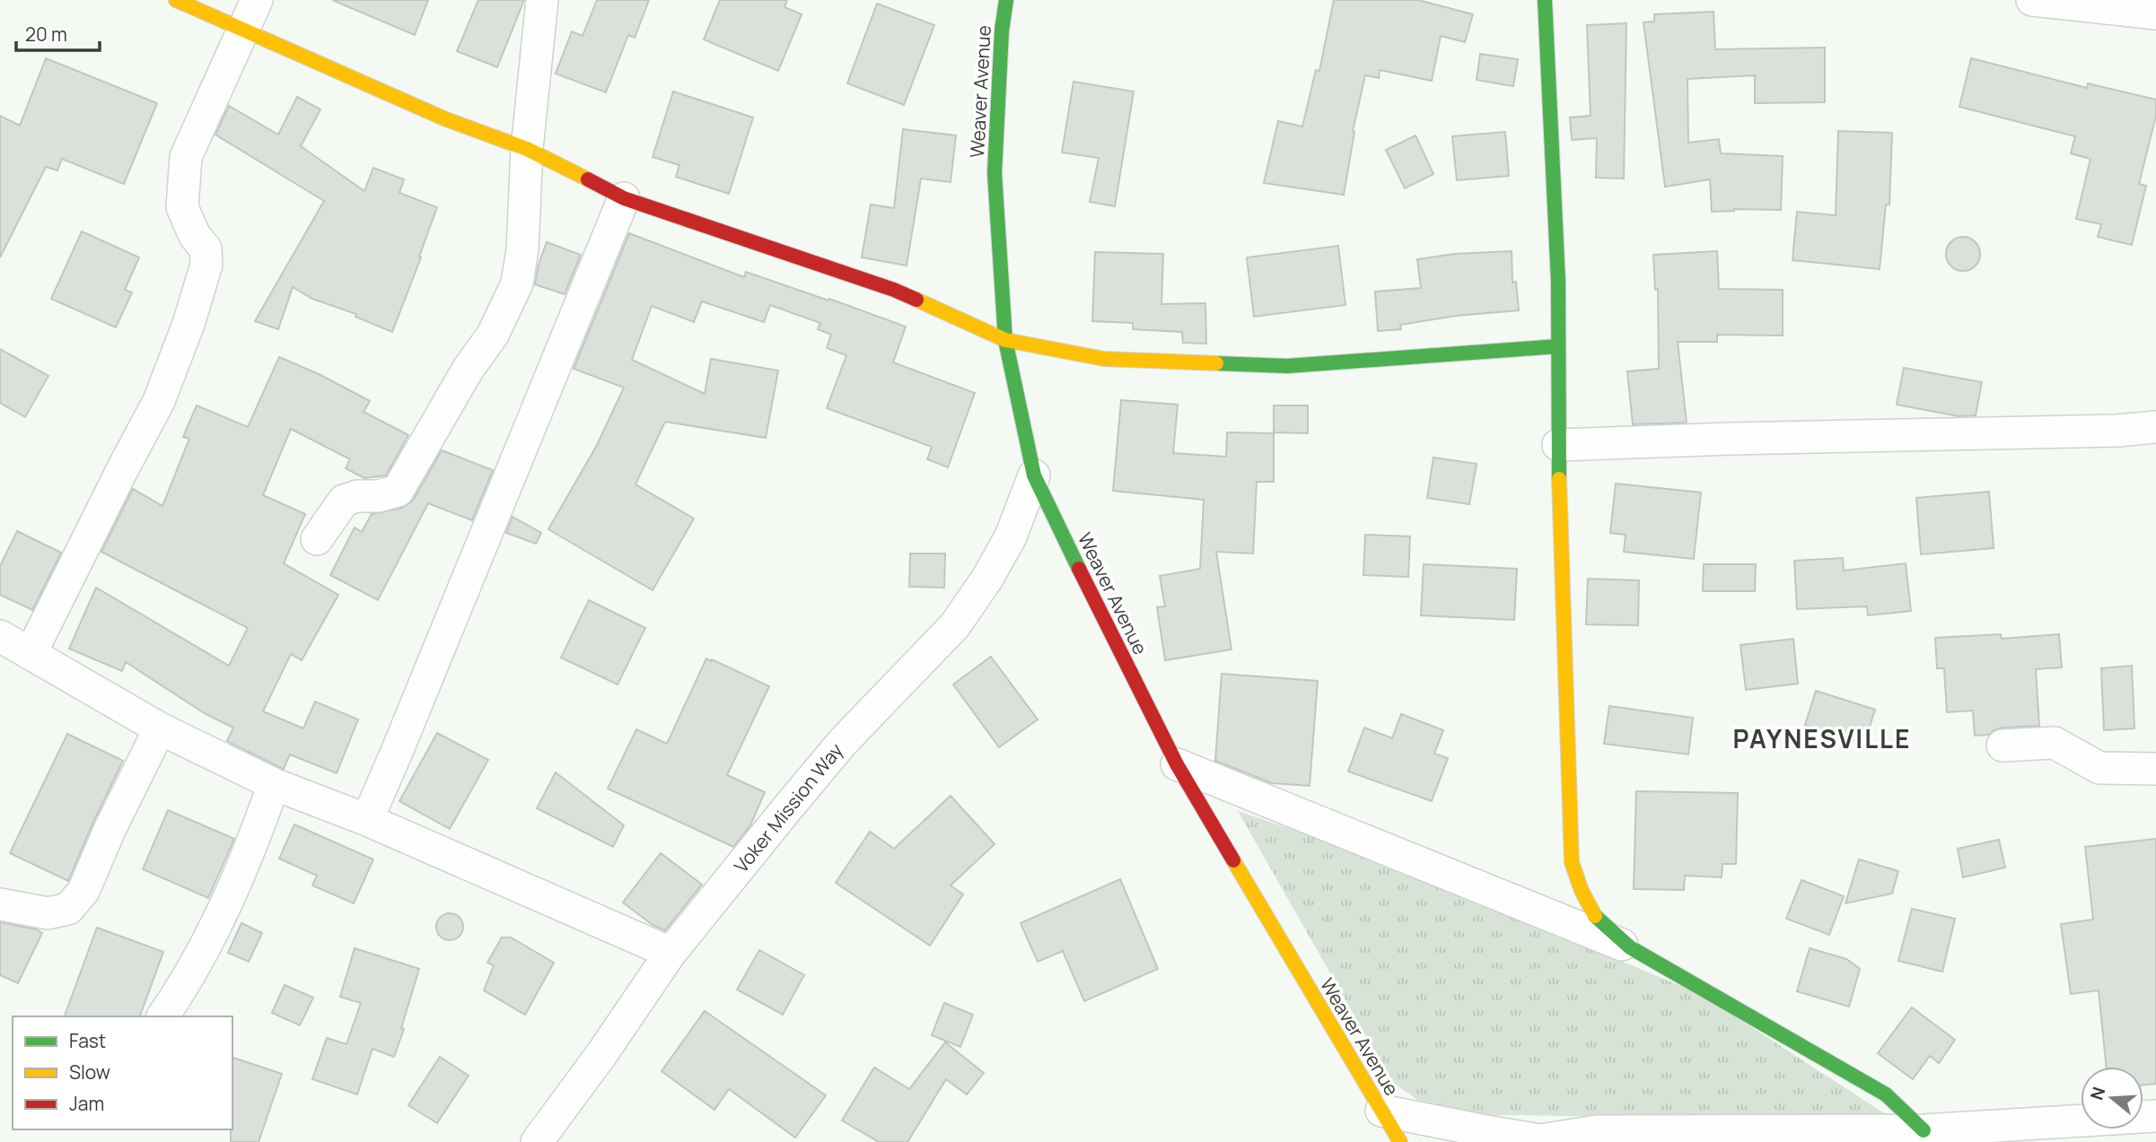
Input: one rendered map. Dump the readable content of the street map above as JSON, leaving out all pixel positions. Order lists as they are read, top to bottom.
{
  "streets": {
    "street": ["Weaver Avenue", "Voker Mission Way"]
  },
  "crossings": [
    ["Weaver Avenue", "Voker Mission Way"]
  ],
  "districts": ["PAYNESVILLE"],
  "legend": ["Fast", "Slow", "Jam"],
  "scale_bar": "20 m",
  "north": "left"
}
